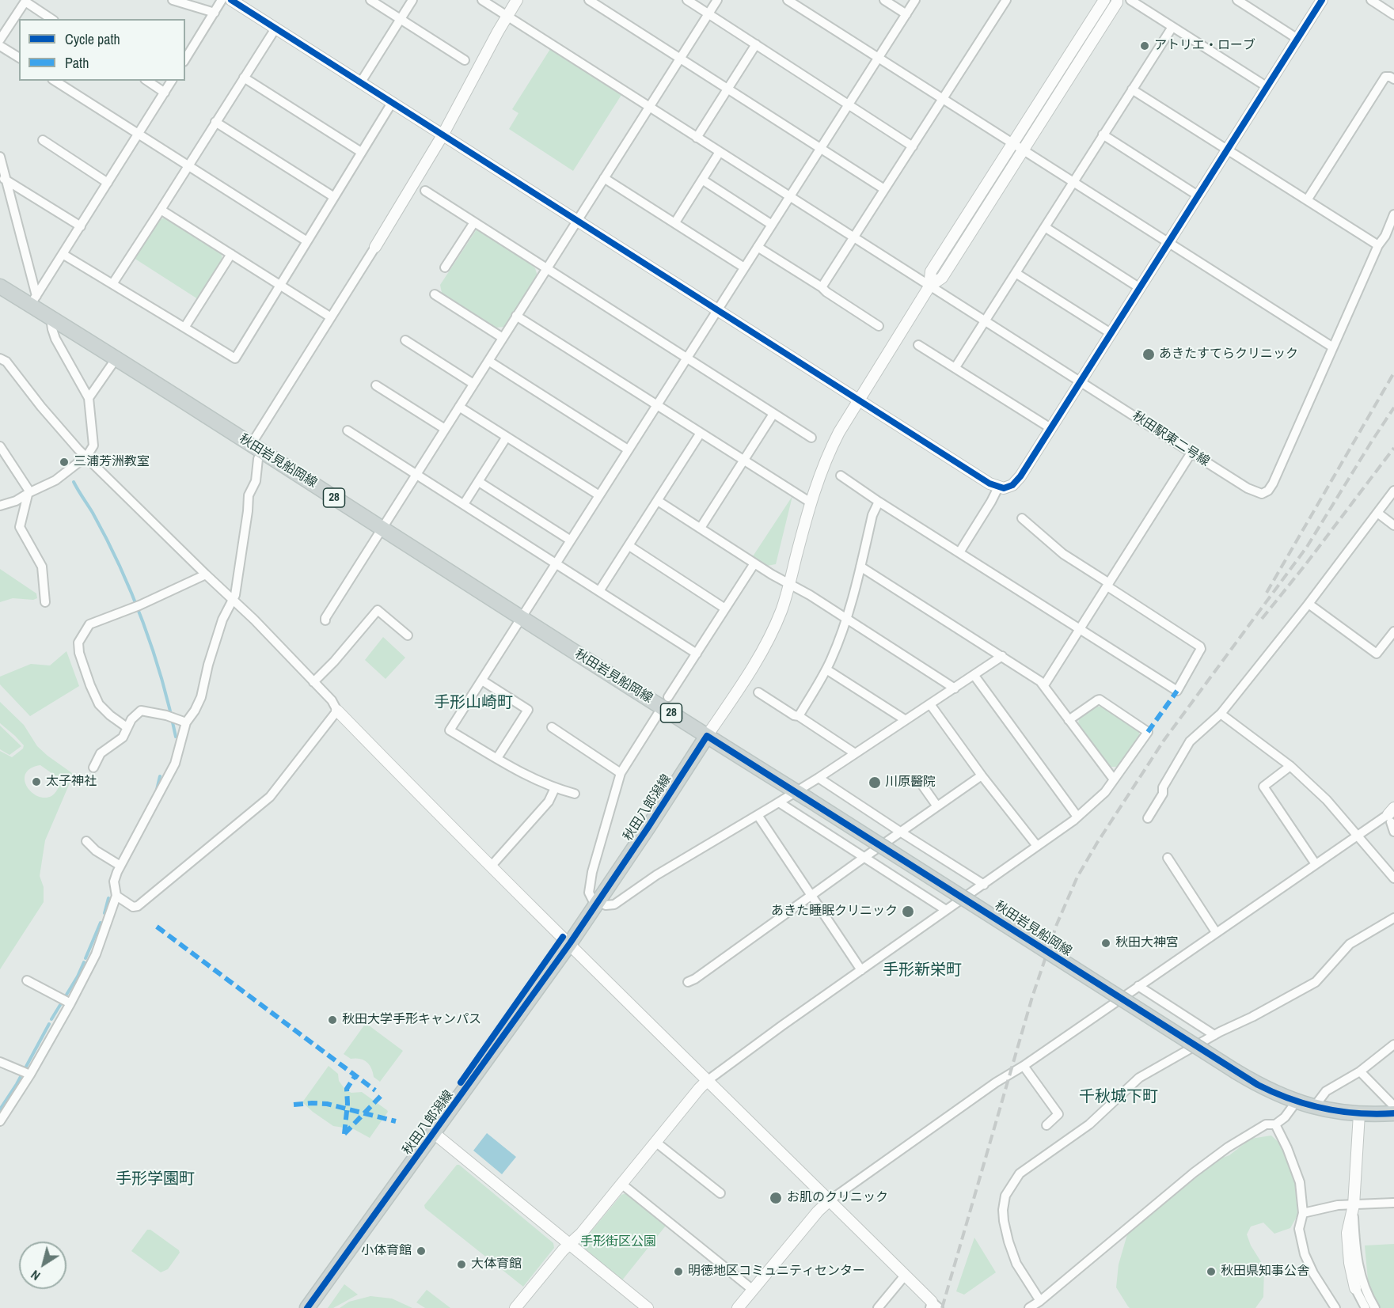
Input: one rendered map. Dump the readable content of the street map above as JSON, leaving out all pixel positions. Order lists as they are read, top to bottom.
{
  "streets": {
    "main road": ["秋田岩見船岡線", "28", "秋田八郎潟線"],
    "street": ["秋田駅東二号線"]
  },
  "crossings": [
    ["秋田岩見船岡線", "28"],
    ["秋田岩見船岡線", "秋田八郎潟線"]
  ],
  "districts": [
    "手形山崎町",
    "手形新栄町",
    "千秋城下町",
    "手形学園町"
  ],
  "parks": ["手形街区公園"],
  "places": [
    "アトリエ・ローブ",
    "あきたすてらクリニック",
    "三浦芳洲教室",
    "太子神社",
    "川原醫院",
    "あきた睡眠クリニック",
    "秋田大神宮",
    "秋田大学手形キャンパス",
    "お肌のクリニック",
    "小体育館",
    "大体育館",
    "明徳地区コミュニティセンター",
    "秋田県知事公舎"
  ],
  "legend": ["Cycle path", "Path"],
  "north": "bottom left"
}
